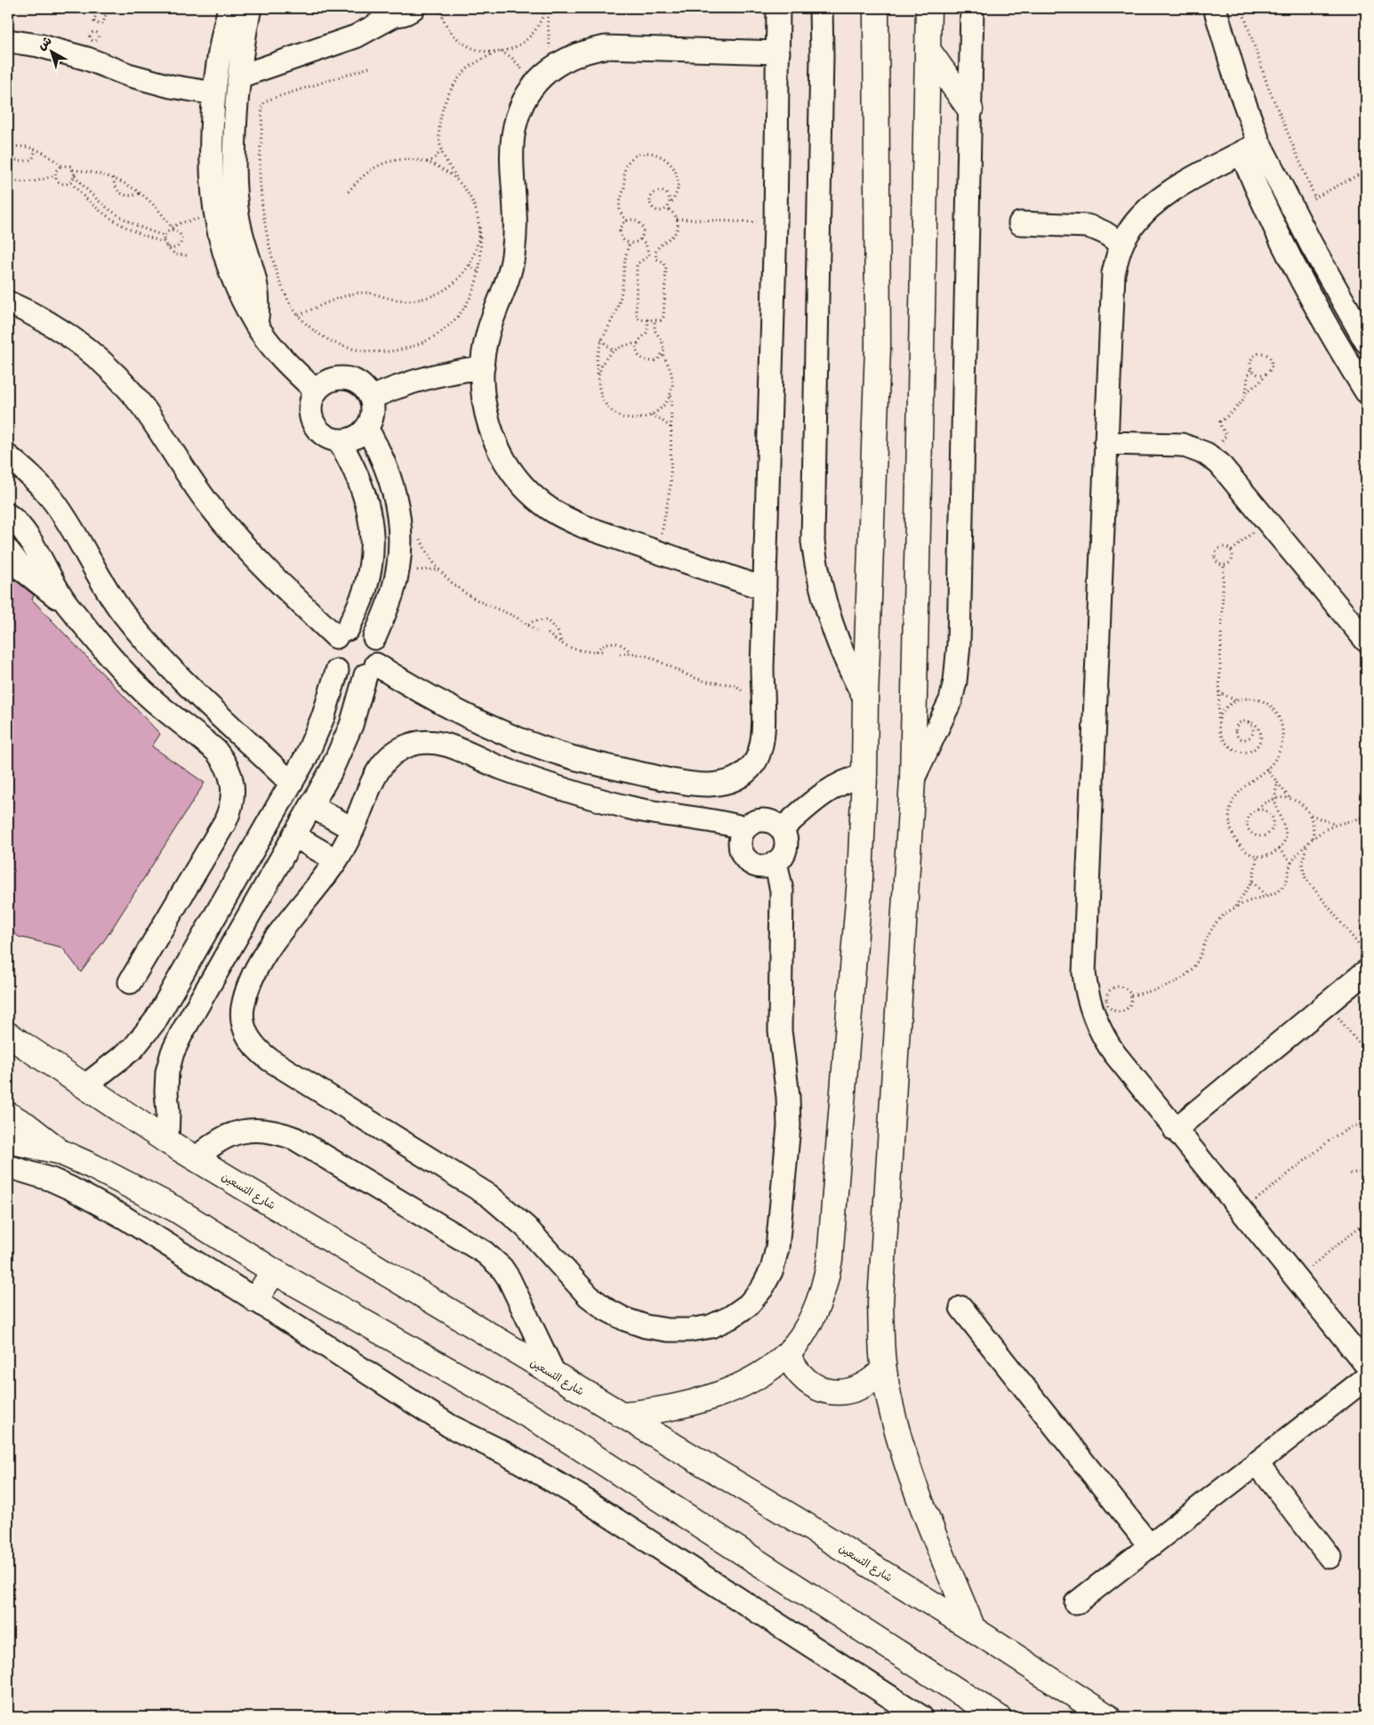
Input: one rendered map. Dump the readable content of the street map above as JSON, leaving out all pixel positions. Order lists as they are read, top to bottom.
{
  "streets": {
    "main road": ["شارع التسعين"]
  },
  "north": "top left"
}
